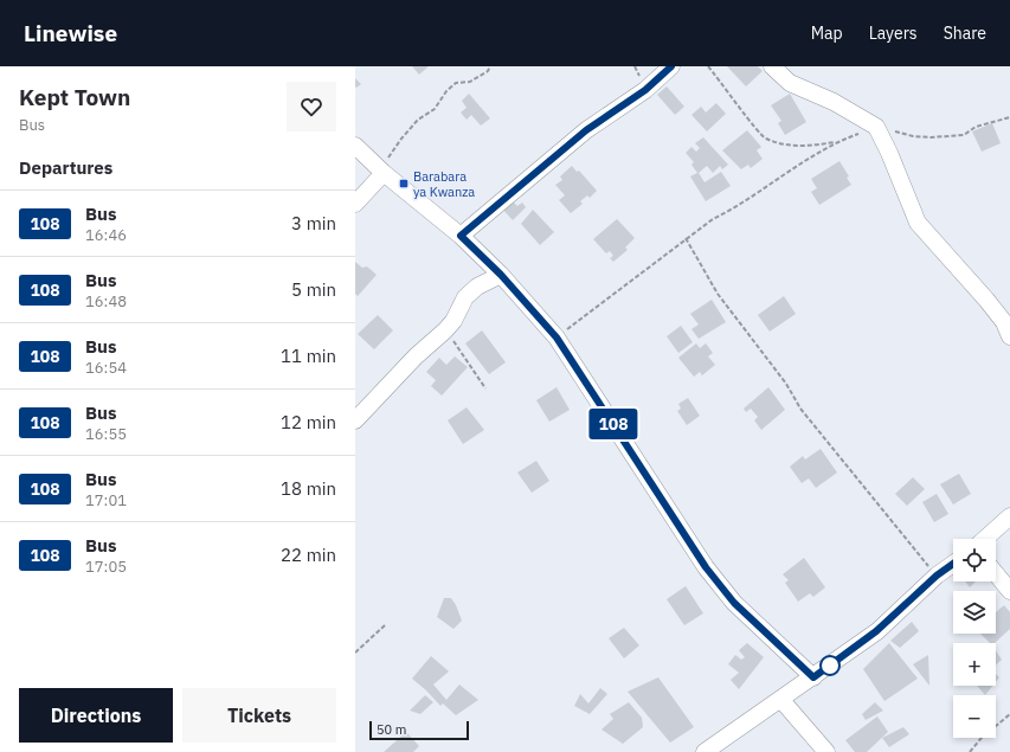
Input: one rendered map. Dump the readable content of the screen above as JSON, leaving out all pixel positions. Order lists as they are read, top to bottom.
{
  "places": {
    "transit": ["Barabara ya Kwanza"]
  },
  "lines": ["bus line 108"],
  "scale_bar": "50 m",
  "page": {
    "header": "Linewise",
    "nav": ["Map", "Layers", "Share"],
    "heading": [
      ["Kept Town", "Bus"],
      "Departures"
    ],
    "on_map": "108",
    "list": [
      {
        "mark": "108",
        "name": "Bus",
        "note": "16:46",
        "value": "3 min"
      },
      {
        "mark": "108",
        "name": "Bus",
        "note": "16:48",
        "value": "5 min"
      },
      {
        "mark": "108",
        "name": "Bus",
        "note": "16:54",
        "value": "11 min"
      },
      {
        "mark": "108",
        "name": "Bus",
        "note": "16:55",
        "value": "12 min"
      },
      {
        "mark": "108",
        "name": "Bus",
        "note": "17:01",
        "value": "18 min"
      },
      {
        "mark": "108",
        "name": "Bus",
        "note": "17:05",
        "value": "22 min"
      }
    ],
    "map_buttons": ["+", "−"],
    "buttons": ["Directions", "Tickets"],
    "scale": "50 m"
  }
}
